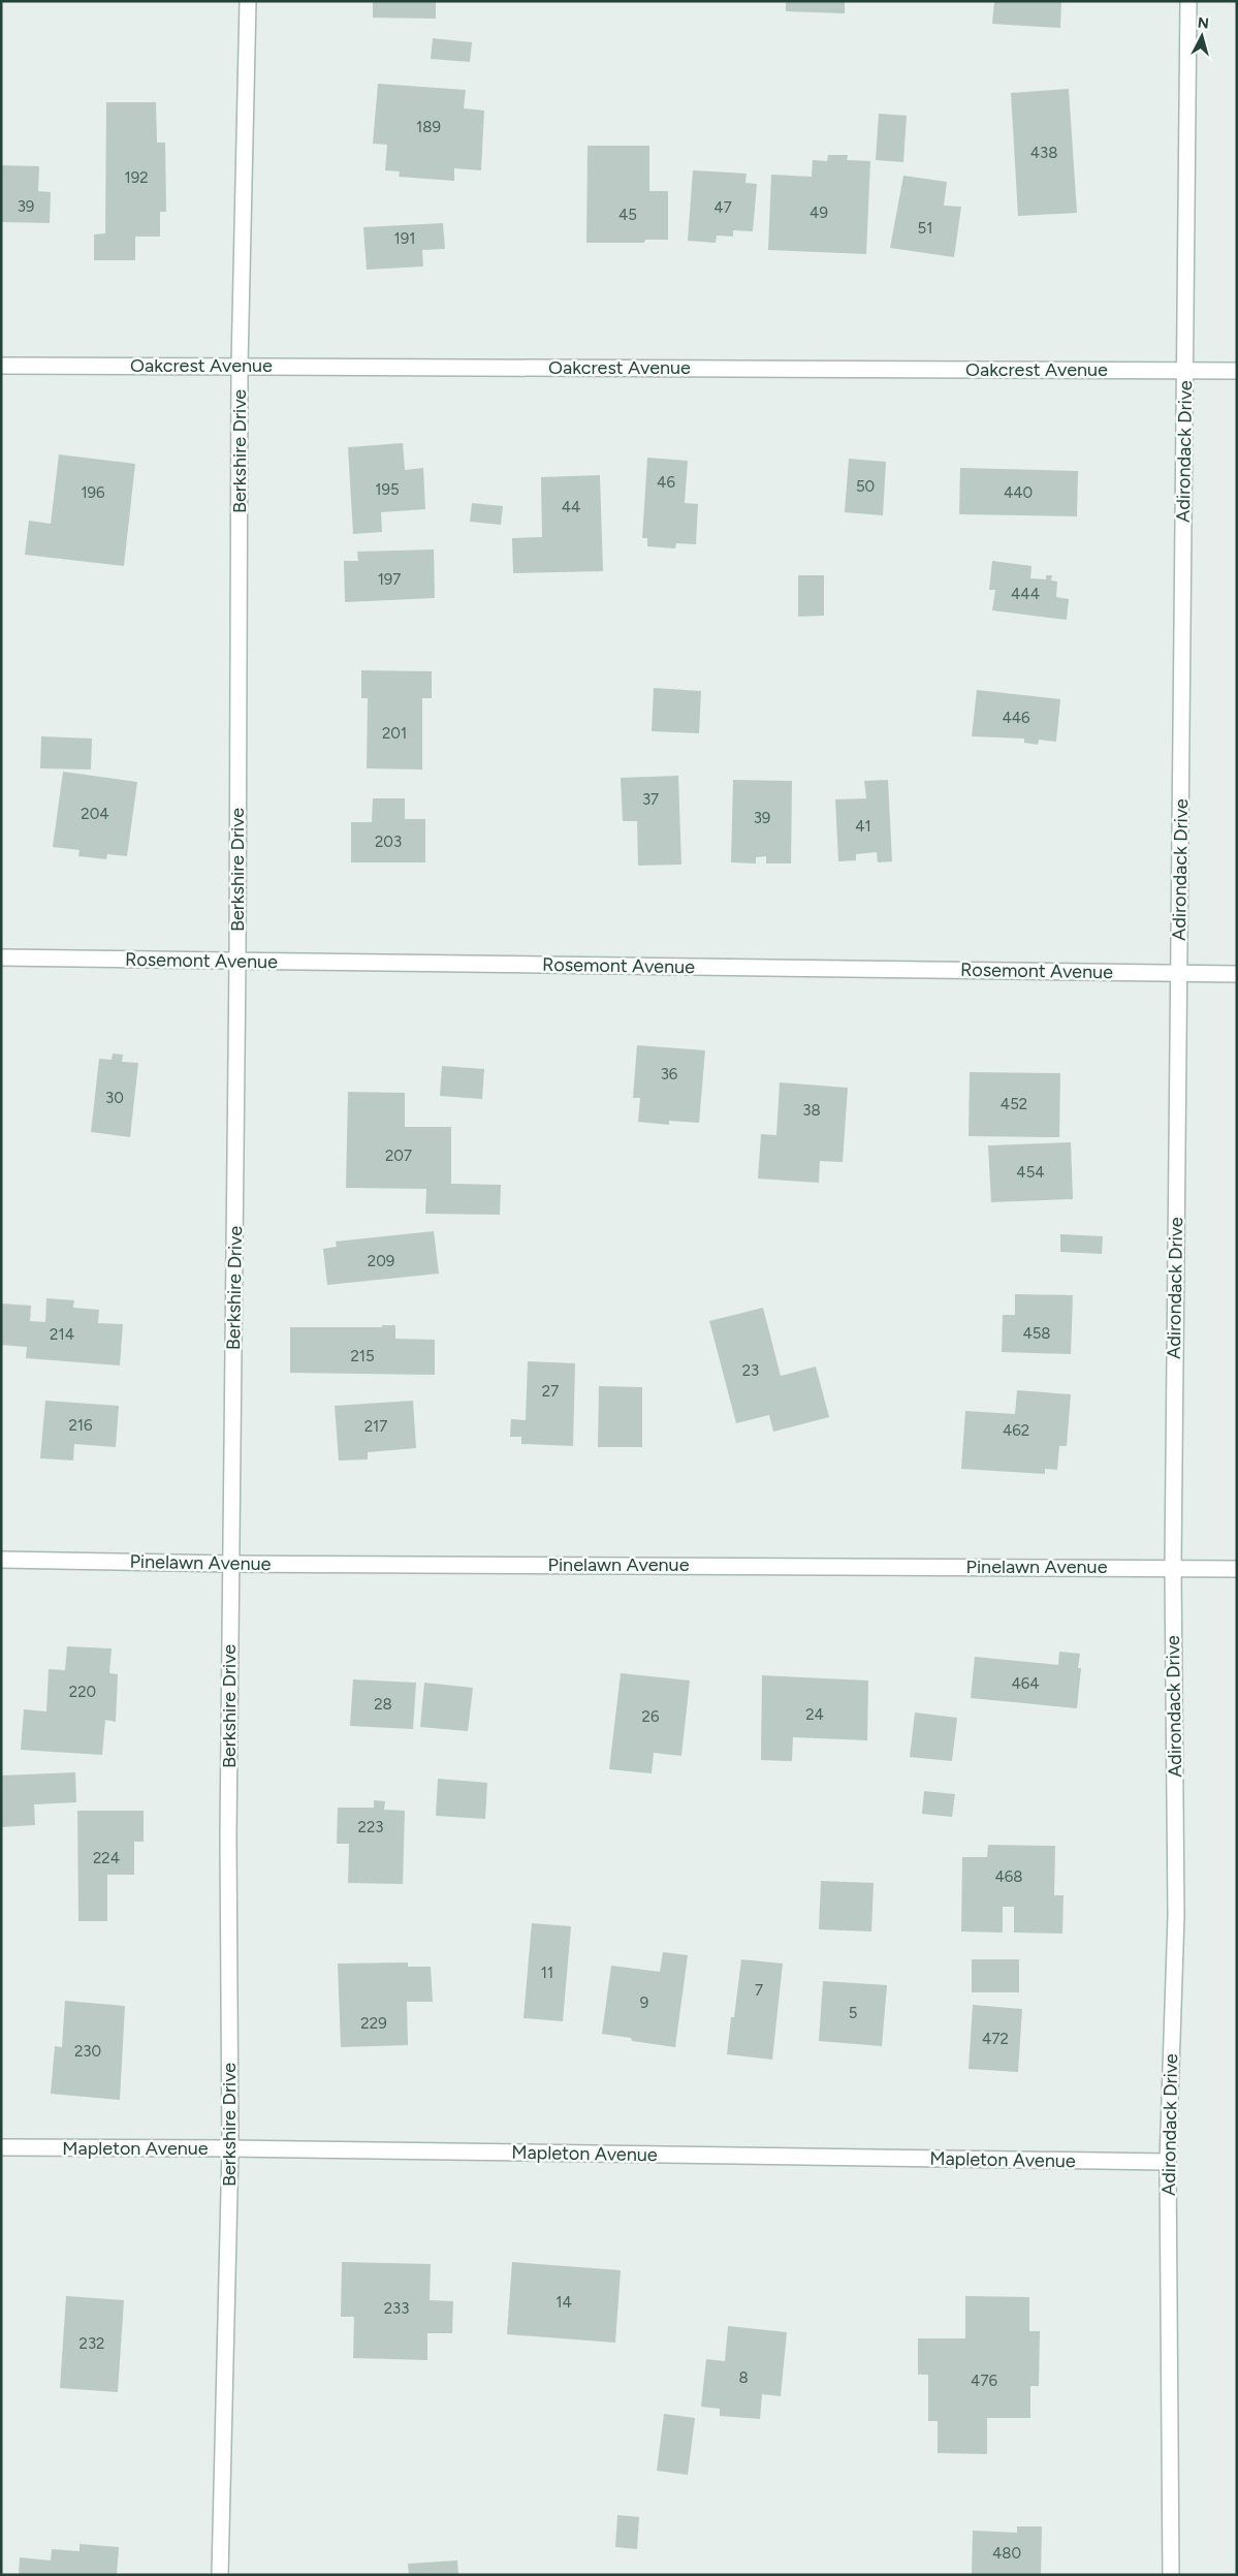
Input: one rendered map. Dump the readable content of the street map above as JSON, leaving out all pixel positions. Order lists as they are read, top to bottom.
{
  "streets": {
    "street": [
      "Oakcrest Avenue",
      "Berkshire Drive",
      "Adirondack Drive",
      "Rosemont Avenue",
      "Pinelawn Avenue",
      "Mapleton Avenue"
    ]
  },
  "crossings": [
    ["Oakcrest Avenue", "Berkshire Drive"],
    ["Oakcrest Avenue", "Adirondack Drive"],
    ["Berkshire Drive", "Rosemont Avenue"],
    ["Berkshire Drive", "Pinelawn Avenue"],
    ["Berkshire Drive", "Mapleton Avenue"],
    ["Adirondack Drive", "Rosemont Avenue"],
    ["Adirondack Drive", "Pinelawn Avenue"],
    ["Adirondack Drive", "Mapleton Avenue"]
  ],
  "house_numbers": [
    "189",
    "438",
    "192",
    "39",
    "47",
    "49",
    "45",
    "51",
    "191",
    "46",
    "50",
    "195",
    "196",
    "440",
    "44",
    "197",
    "444",
    "446",
    "201",
    "37",
    "204",
    "39",
    "41",
    "203",
    "36",
    "30",
    "452",
    "38",
    "207",
    "454",
    "209",
    "458",
    "214",
    "215",
    "23",
    "27",
    "216",
    "217",
    "462",
    "464",
    "220",
    "28",
    "24",
    "26",
    "223",
    "224",
    "468",
    "11",
    "7",
    "9",
    "5",
    "229",
    "472",
    "230",
    "14",
    "233",
    "232",
    "8",
    "476",
    "480"
  ],
  "north": "top"
}
